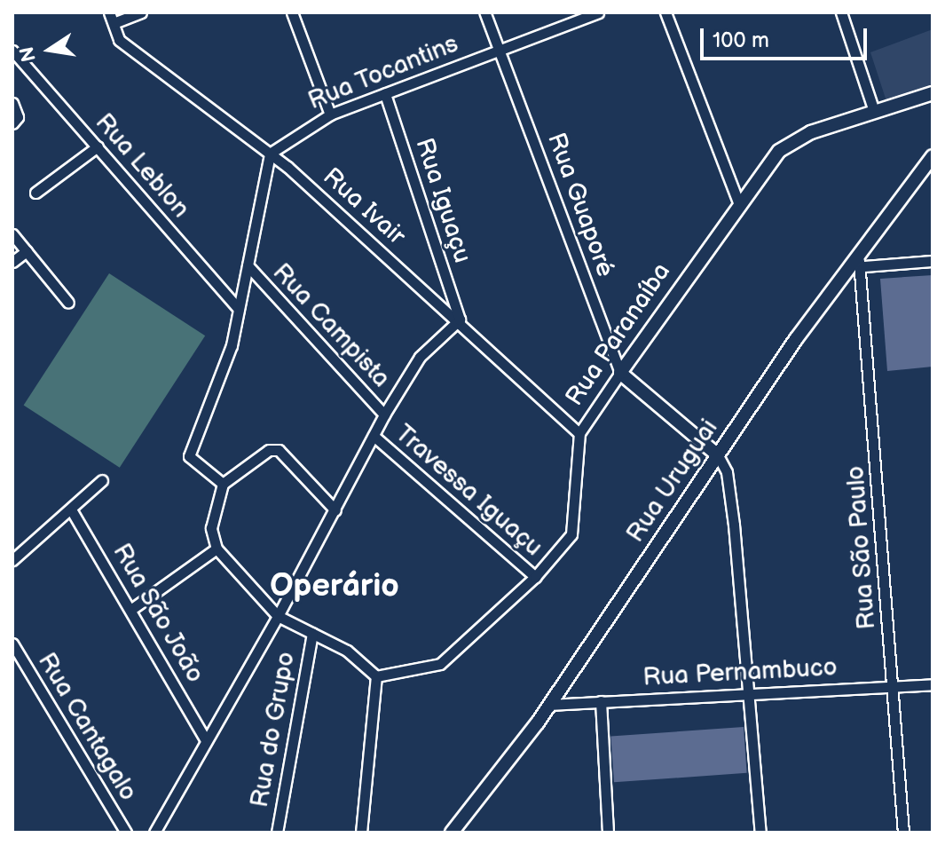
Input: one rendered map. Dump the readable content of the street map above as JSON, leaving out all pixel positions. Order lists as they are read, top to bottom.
{
  "streets": {
    "street": [
      "Rua Tocantins",
      "Rua Leblon",
      "Rua Iguaçu",
      "Rua Guaporé",
      "Rua Ivair",
      "Rua Campista",
      "Rua Paranaíba",
      "Rua Uruguai",
      "Travessa Iguaçu",
      "Rua São Paulo",
      "Rua São João",
      "Rua Pernambuco",
      "Rua Cantagalo",
      "Rua do Grupo"
    ]
  },
  "crossings": [
    ["Rua Tocantins", "Rua Iguaçu"],
    ["Rua Tocantins", "Rua Guaporé"],
    ["Rua Tocantins", "Rua Ivair"],
    ["Rua Iguaçu", "Rua Ivair"],
    ["Rua Guaporé", "Rua Paranaíba"],
    ["Rua Guaporé", "Rua Uruguai"],
    ["Rua Ivair", "Rua Paranaíba"],
    ["Rua Paranaíba", "Travessa Iguaçu"],
    ["Rua Uruguai", "Rua São Paulo"],
    ["Rua Uruguai", "Rua Pernambuco"],
    ["Rua São Paulo", "Rua Pernambuco"]
  ],
  "districts": ["Operário"],
  "scale_bar": "100 m",
  "north": "left"
}
